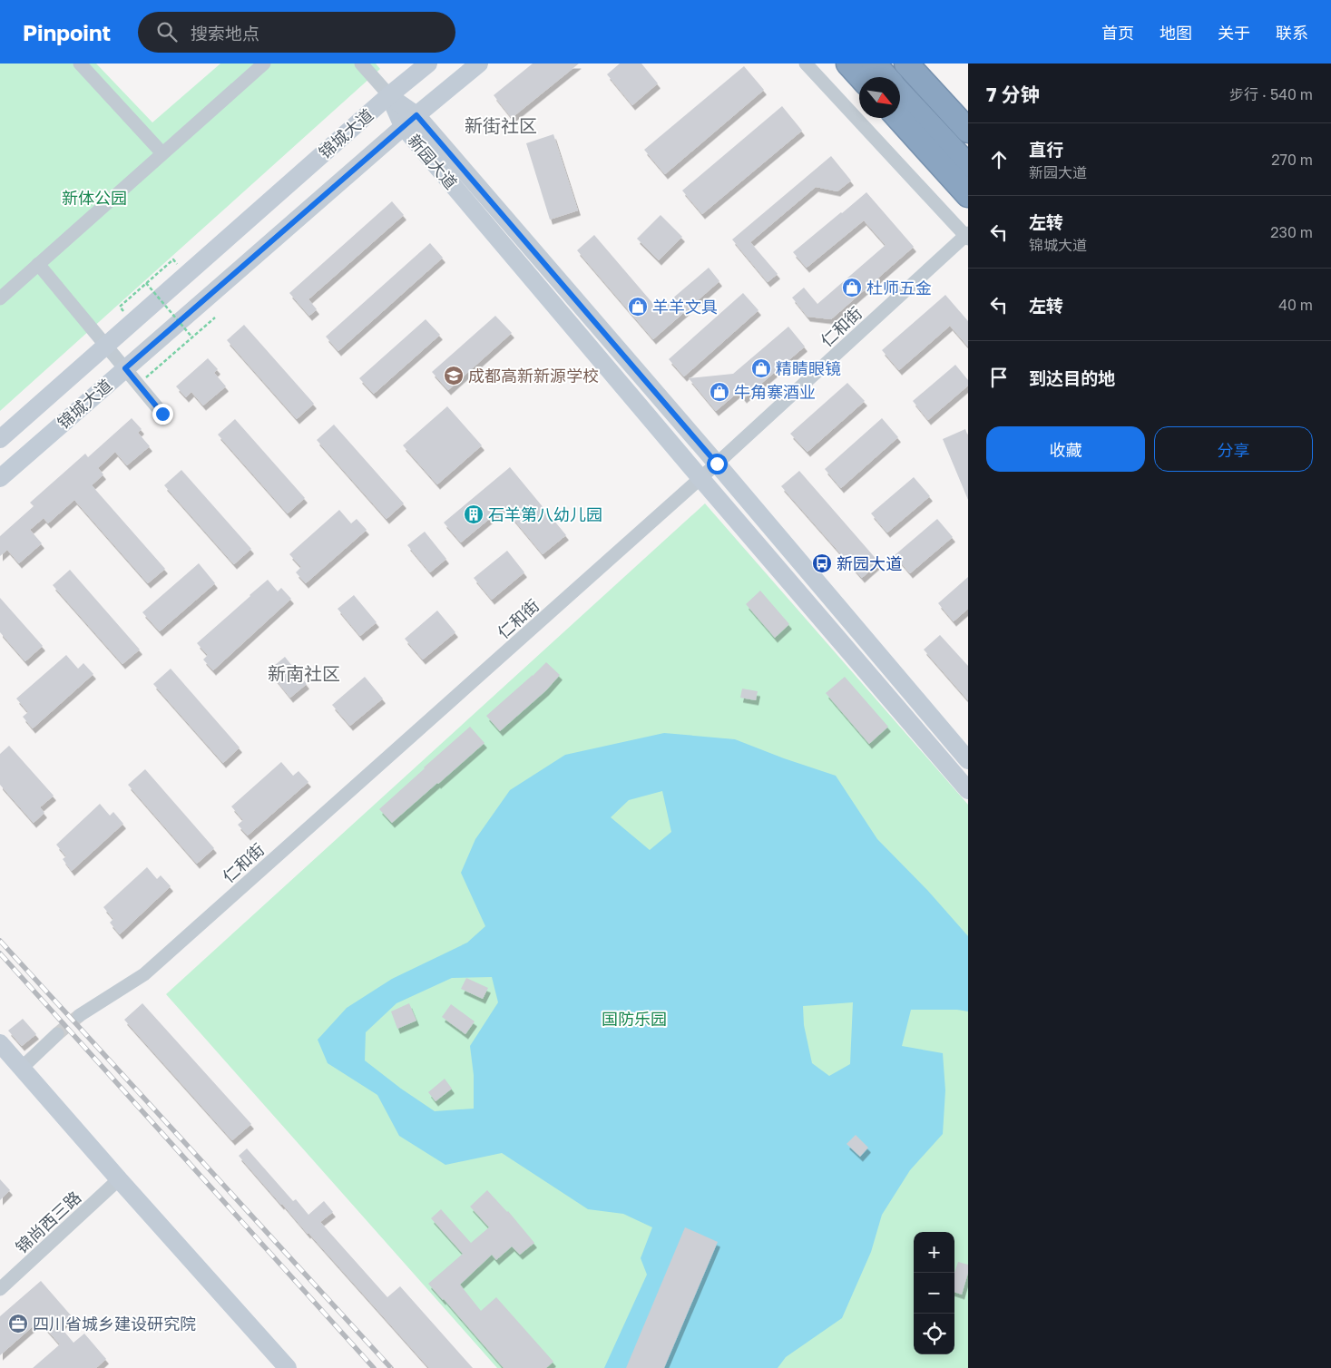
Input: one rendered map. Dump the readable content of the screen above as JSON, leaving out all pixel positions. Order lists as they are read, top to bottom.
{
  "streets": {
    "street": [
      "锦城大道",
      "新园大道",
      "仁和街",
      "锦尚西三路"
    ]
  },
  "crossings": [
    ["锦城大道", "新园大道"],
    ["新园大道", "仁和街"]
  ],
  "districts": ["新街社区", "新南社区"],
  "parks": ["新体公园", "国防乐园"],
  "places": {
    "shop": [
      "杜师五金",
      "羊羊文具",
      "精睛眼镜",
      "牛角寨酒业"
    ],
    "school or university": ["成都高新新源学校"],
    "building": ["石羊第八幼儿园"],
    "bus stop": ["新园大道"],
    "office": ["四川省城乡建设研究院"]
  },
  "north": "bottom right",
  "page": {
    "header": "Pinpoint",
    "search": "搜索地点",
    "nav": [
      "首页",
      "地图",
      "关于",
      "联系"
    ],
    "heading": ["7 分钟", "步行 · 540 m"],
    "list": [
      ["直行", "新园大道", "270 m"],
      ["左转", "锦城大道", "230 m"],
      ["左转", "40 m"],
      "到达目的地"
    ],
    "buttons": ["收藏", "分享"],
    "map_buttons": ["+", "−"]
  }
}
